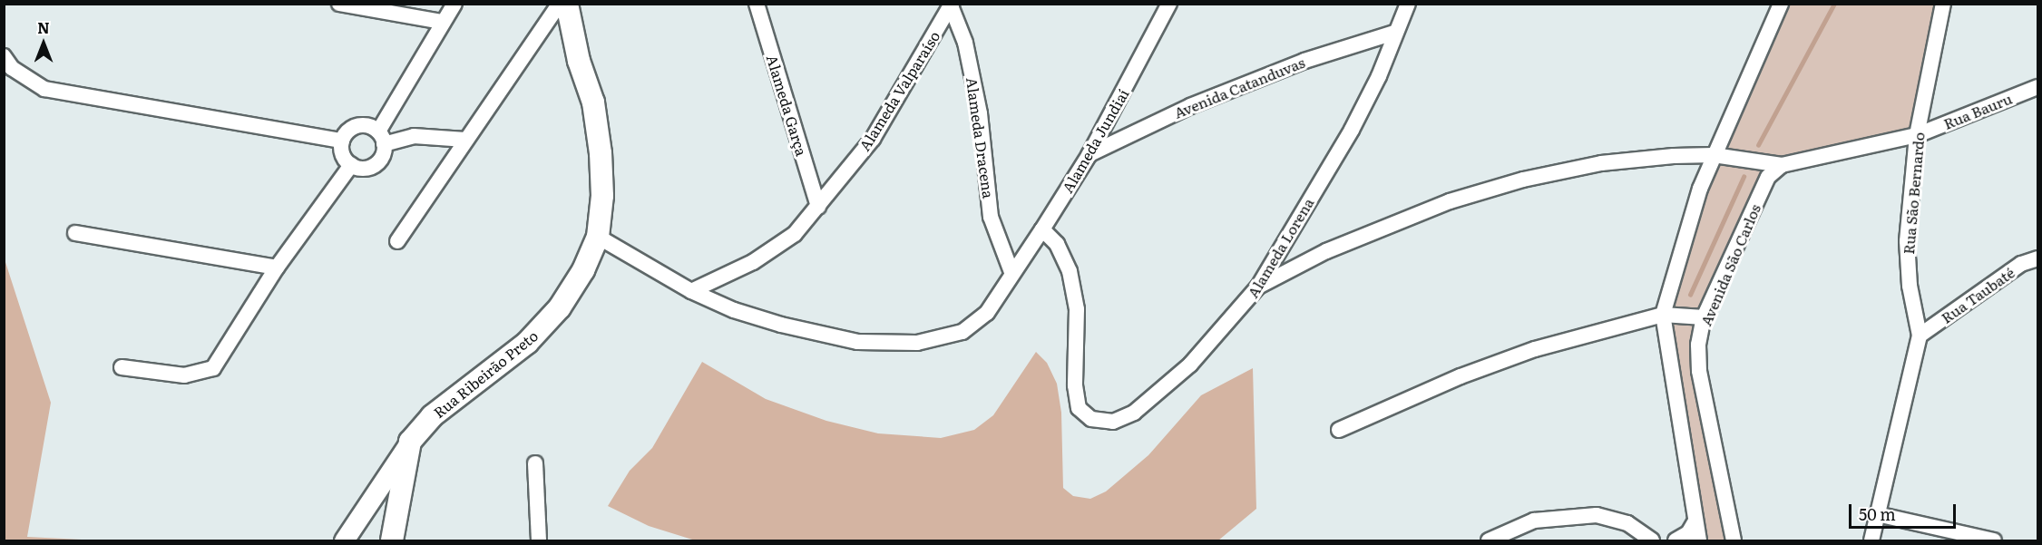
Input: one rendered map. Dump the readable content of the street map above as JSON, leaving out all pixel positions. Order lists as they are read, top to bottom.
{
  "streets": {
    "main road": ["Rua Ribeirão Preto"],
    "street": [
      "Avenida Catanduvas",
      "Alameda Valparaíso",
      "Alameda Garça",
      "Rua Bauru",
      "Alameda Dracena",
      "Alameda Jundiaí",
      "Rua São Bernardo",
      "Alameda Lorena",
      "Avenida São Carlos",
      "Rua Taubaté"
    ]
  },
  "crossings": [
    ["Avenida Catanduvas", "Alameda Jundiaí"],
    ["Avenida Catanduvas", "Alameda Lorena"],
    ["Alameda Valparaíso", "Alameda Garça"],
    ["Alameda Valparaíso", "Alameda Dracena"],
    ["Alameda Valparaíso", "Alameda Jundiaí"],
    ["Rua Bauru", "Rua São Bernardo"],
    ["Alameda Dracena", "Alameda Jundiaí"],
    ["Alameda Jundiaí", "Alameda Lorena"],
    ["Alameda Jundiaí", "Rua Ribeirão Preto"],
    ["Rua São Bernardo", "Rua Taubaté"]
  ],
  "scale_bar": "50 m",
  "north": "top"
}
